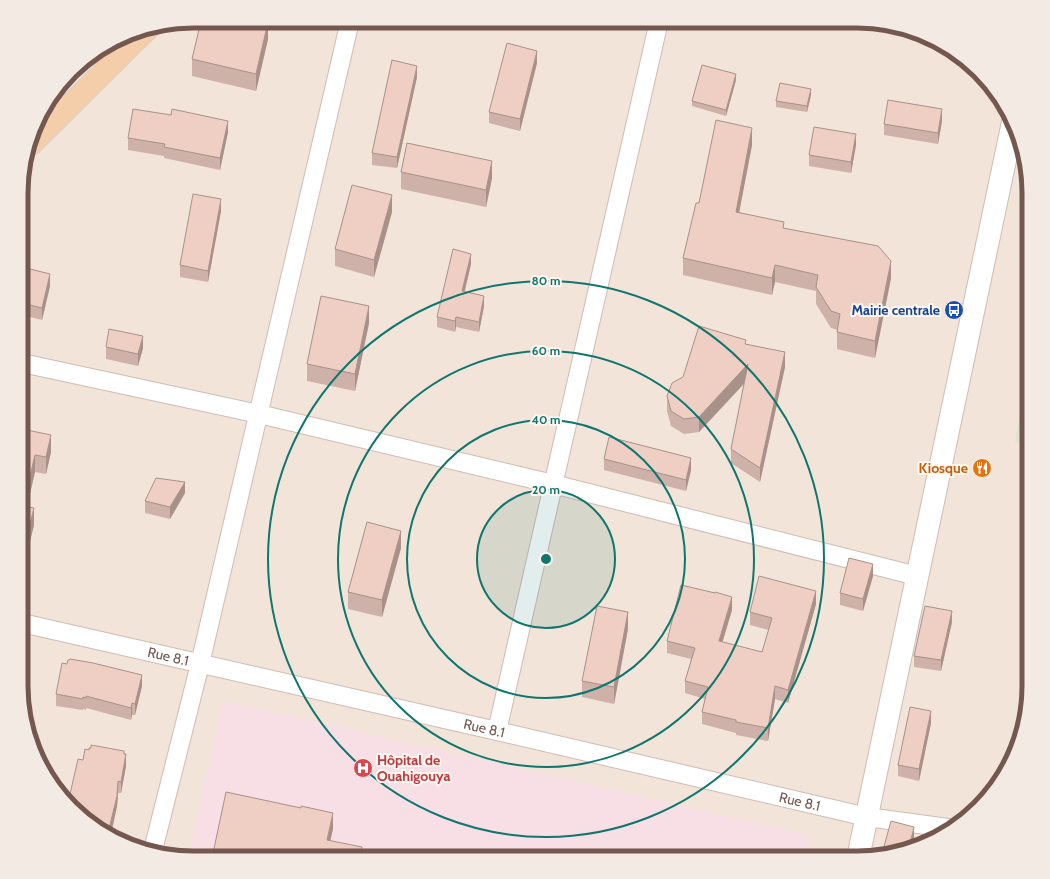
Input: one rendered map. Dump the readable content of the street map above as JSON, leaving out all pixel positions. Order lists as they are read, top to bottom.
{
  "streets": {
    "street": ["Rue 8.1"]
  },
  "places": {
    "bus stop": ["Mairie centrale"],
    "restaurant": ["Kiosque"],
    "hospital": ["Hôpital de Ouahigouya"]
  },
  "rings": [
    "80 m",
    "60 m",
    "40 m",
    "20 m"
  ]
}
